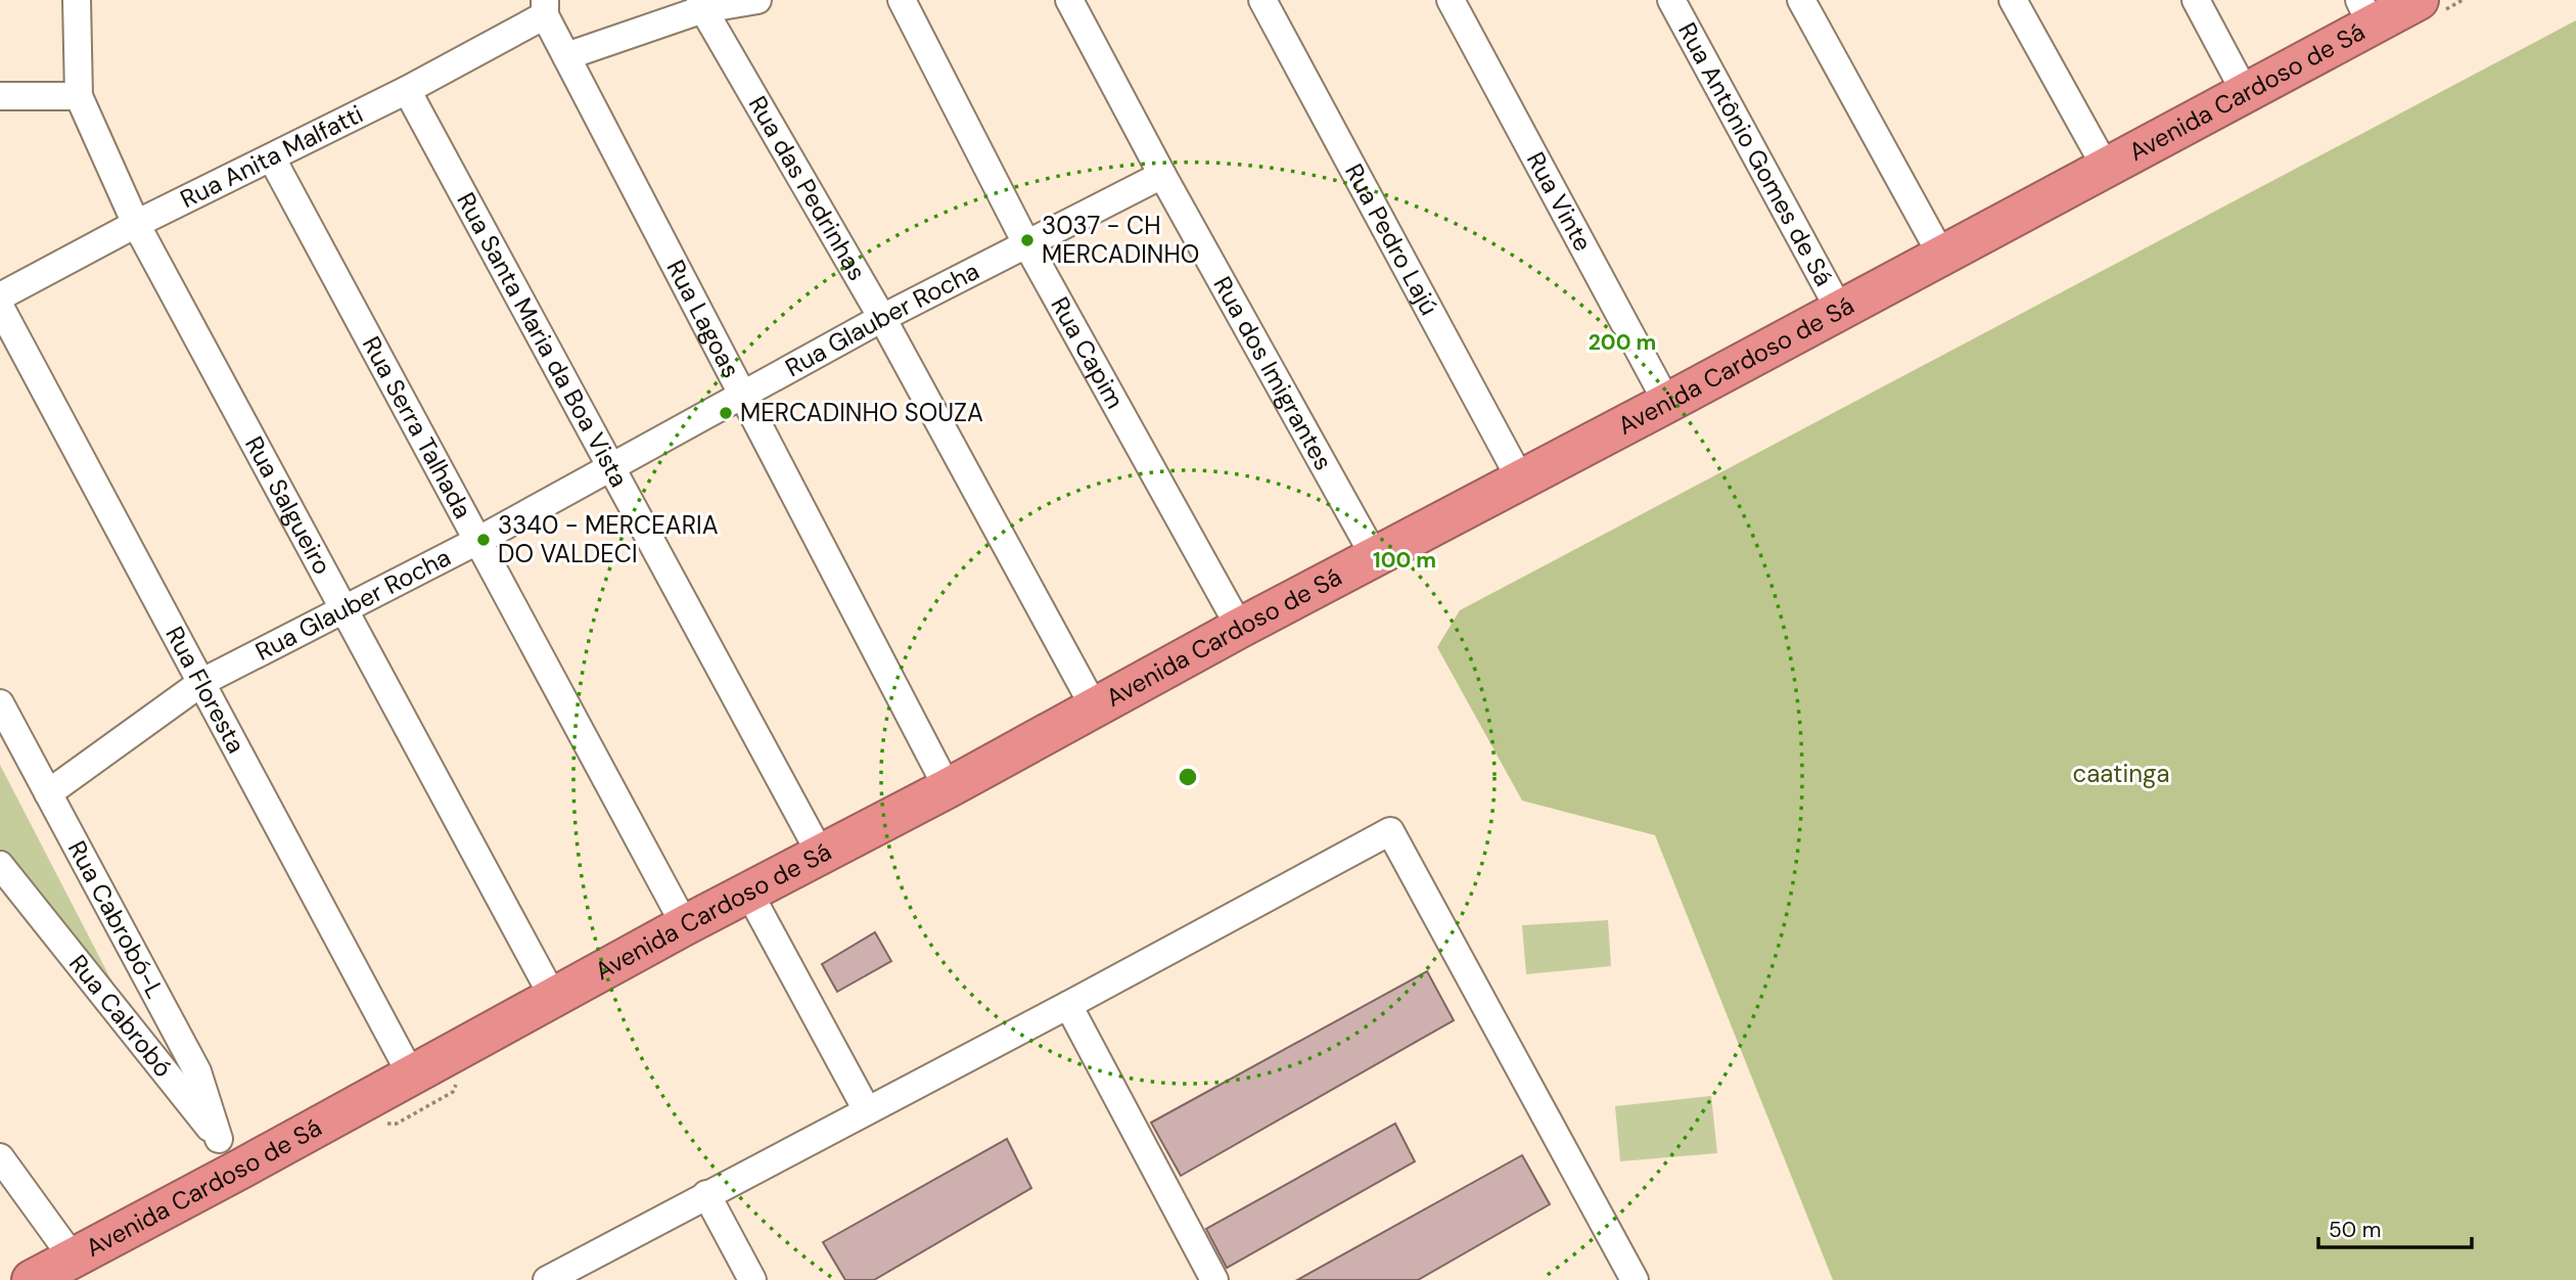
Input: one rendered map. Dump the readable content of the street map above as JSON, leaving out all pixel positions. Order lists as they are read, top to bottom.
{
  "streets": {
    "highway": ["Avenida Cardoso de Sá"],
    "street": [
      "Rua Antônio Gomes de Sá",
      "Rua Anita Malfatti",
      "Rua das Pedrinhas",
      "Rua Vinte",
      "Rua Pedro Lajú",
      "Rua Lagoas",
      "Rua Glauber Rocha",
      "Rua Santa Maria da Boa Vista",
      "Rua Capim",
      "Rua dos Imigrantes",
      "Rua Serra Talhada",
      "Rua Salgueiro",
      "Rua Floresta",
      "Rua Cabrobó-L",
      "Rua Cabrobó"
    ]
  },
  "crossings": [
    ["Avenida Cardoso de Sá", "Rua Antônio Gomes de Sá"],
    ["Avenida Cardoso de Sá", "Rua das Pedrinhas"],
    ["Avenida Cardoso de Sá", "Rua Vinte"],
    ["Avenida Cardoso de Sá", "Rua Pedro Lajú"],
    ["Avenida Cardoso de Sá", "Rua Lagoas"],
    ["Avenida Cardoso de Sá", "Rua Santa Maria da Boa Vista"],
    ["Avenida Cardoso de Sá", "Rua Capim"],
    ["Avenida Cardoso de Sá", "Rua dos Imigrantes"],
    ["Avenida Cardoso de Sá", "Rua Serra Talhada"],
    ["Avenida Cardoso de Sá", "Rua Salgueiro"],
    ["Avenida Cardoso de Sá", "Rua Floresta"],
    ["Avenida Cardoso de Sá", "Rua Cabrobó-L"],
    ["Avenida Cardoso de Sá", "Rua Cabrobó"],
    ["Rua Anita Malfatti", "Rua Lagoas"],
    ["Rua Anita Malfatti", "Rua Santa Maria da Boa Vista"],
    ["Rua Anita Malfatti", "Rua Serra Talhada"],
    ["Rua Anita Malfatti", "Rua Salgueiro"],
    ["Rua das Pedrinhas", "Rua Glauber Rocha"],
    ["Rua Lagoas", "Rua Glauber Rocha"],
    ["Rua Glauber Rocha", "Rua Santa Maria da Boa Vista"],
    ["Rua Glauber Rocha", "Rua Capim"],
    ["Rua Glauber Rocha", "Rua dos Imigrantes"],
    ["Rua Glauber Rocha", "Rua Serra Talhada"],
    ["Rua Glauber Rocha", "Rua Salgueiro"],
    ["Rua Glauber Rocha", "Rua Floresta"],
    ["Rua Glauber Rocha", "Rua Cabrobó-L"],
    ["Rua Cabrobó-L", "Rua Cabrobó"]
  ],
  "parks": ["caatinga"],
  "places": ["3037 - CH MERCADINHO", "MERCADINHO SOUZA", "3340 - MERCEARIA DO VALDECI"],
  "scale_bar": "50 m",
  "rings": ["200 m", "100 m"]
}
